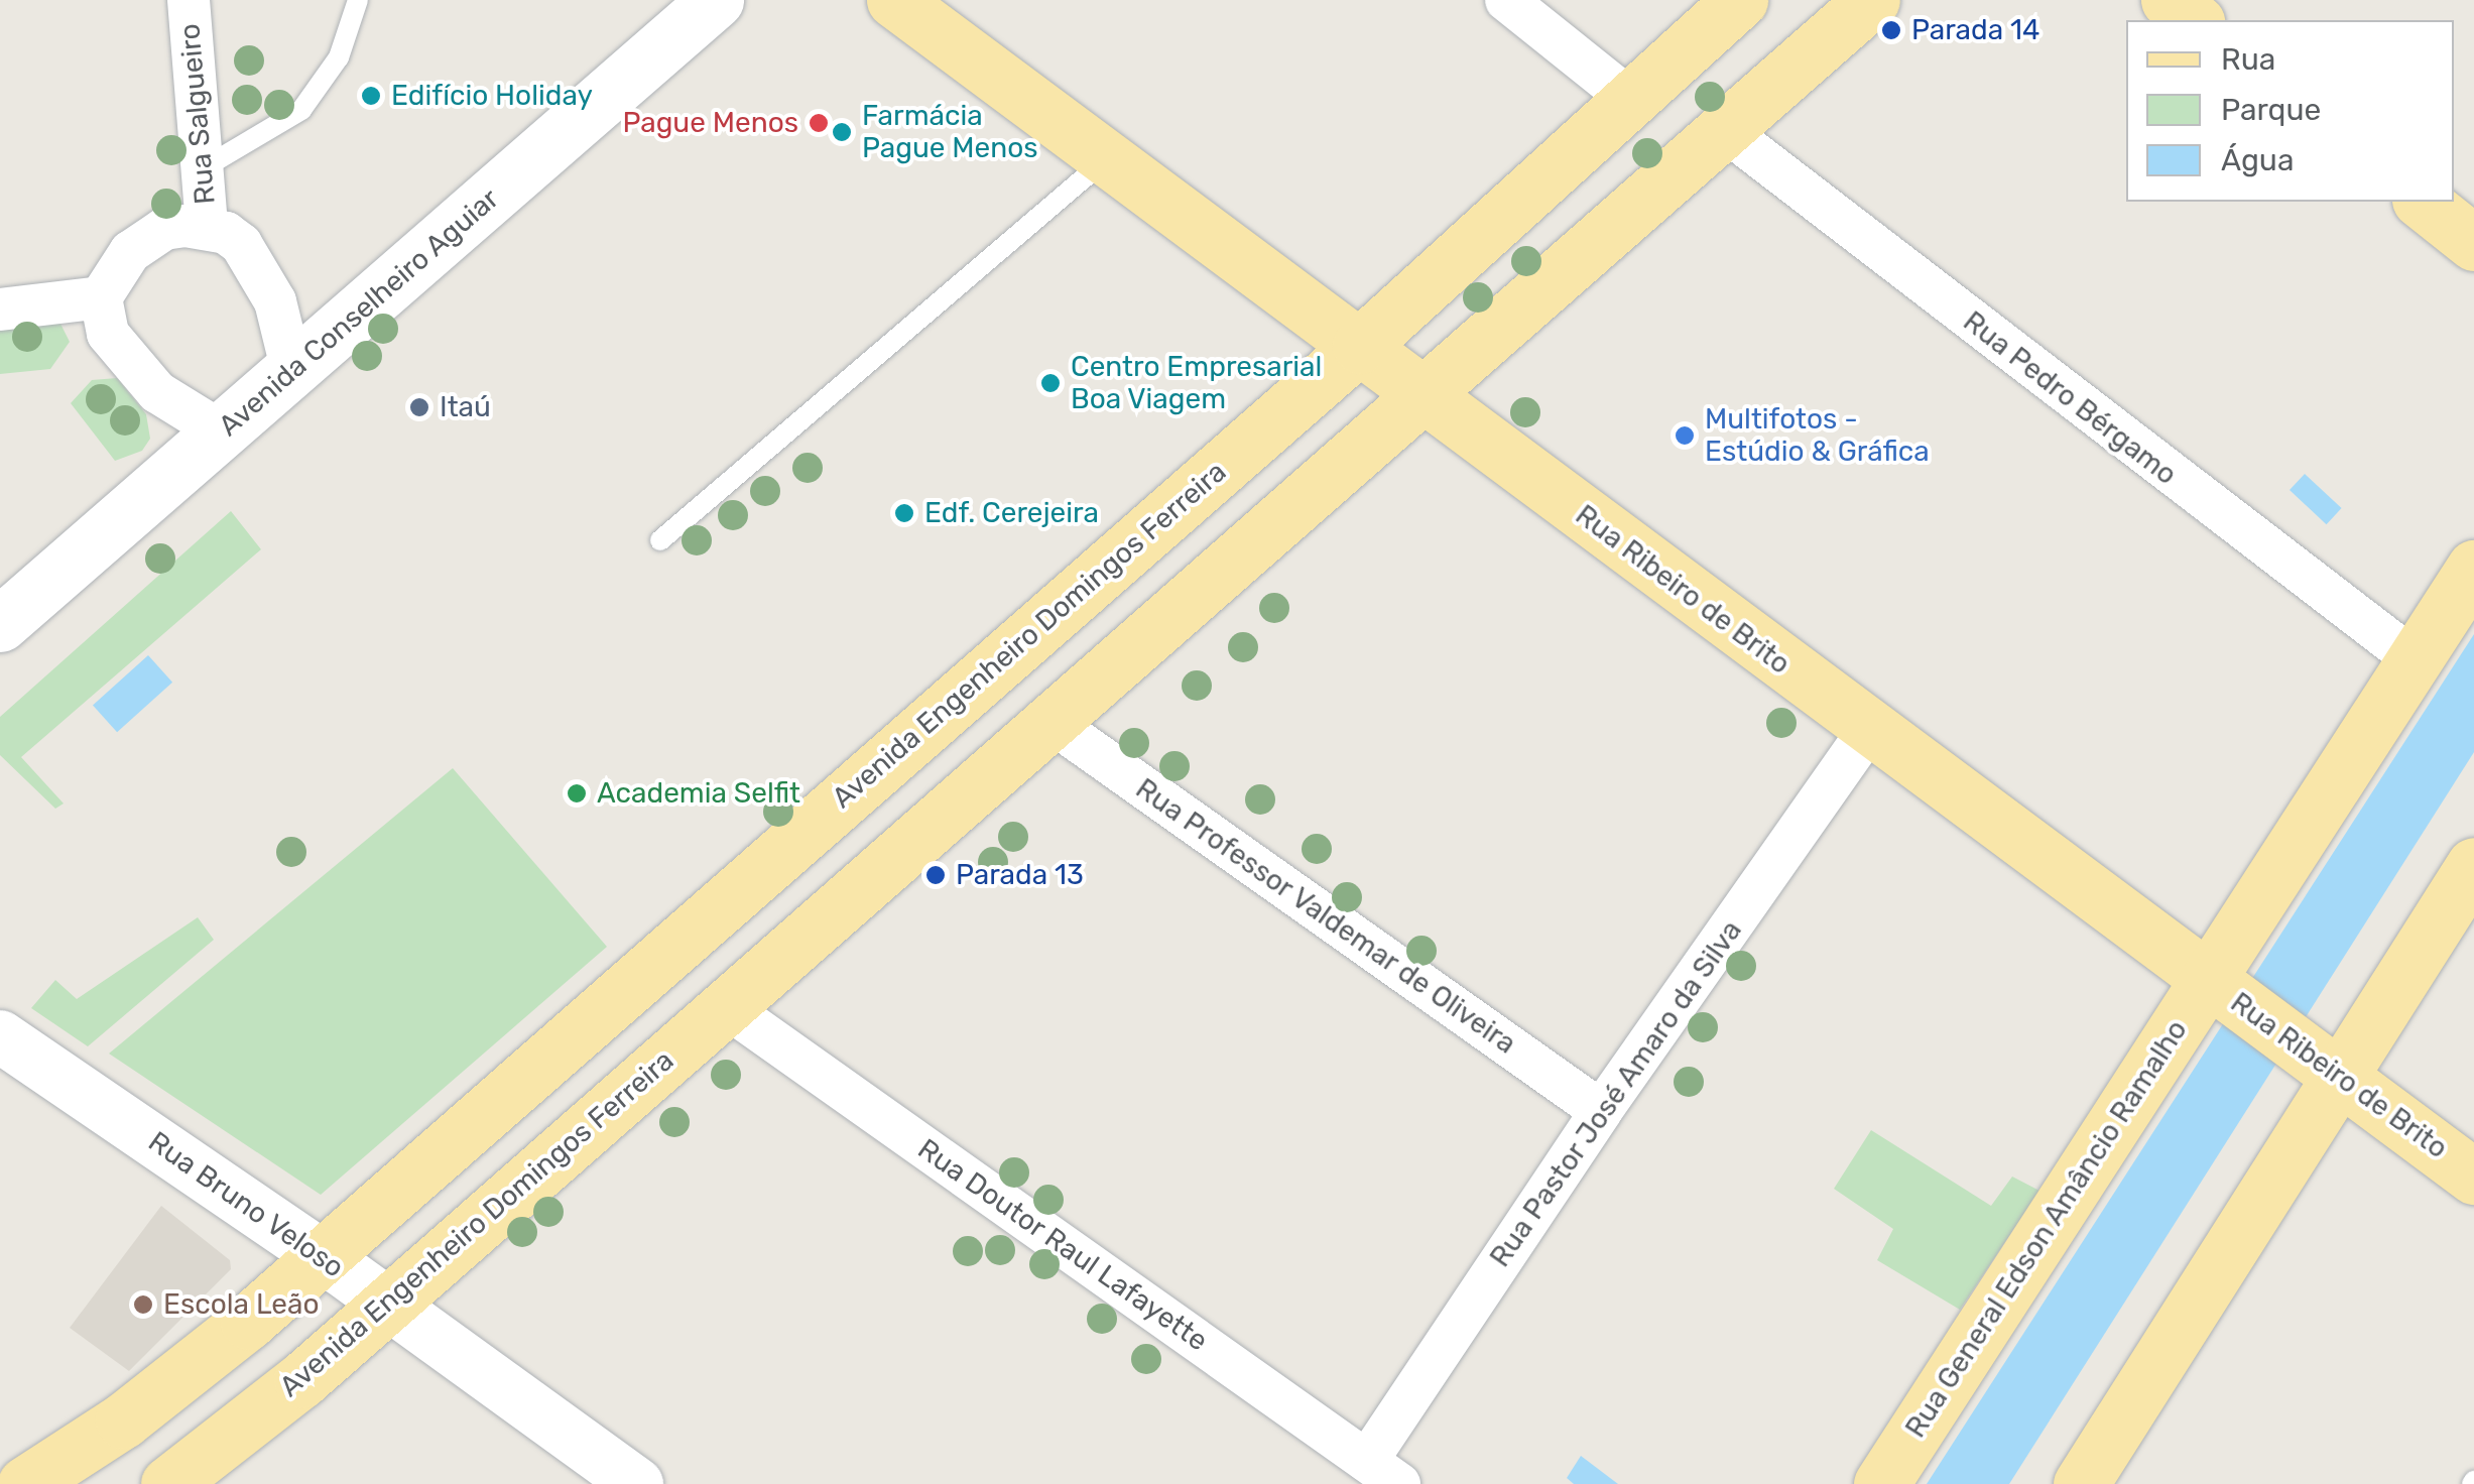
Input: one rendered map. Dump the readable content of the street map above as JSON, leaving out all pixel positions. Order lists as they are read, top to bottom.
{
  "streets": {
    "main road": [
      "Avenida Conselheiro Aguiar",
      "Rua Ribeiro de Brito",
      "Avenida Engenheiro Domingos Ferreira",
      "Rua General Edson Amâncio Ramalho"
    ],
    "street": [
      "Rua Salgueiro",
      "Rua Pedro Bérgamo",
      "Rua Professor Valdemar de Oliveira",
      "Rua Pastor José Amaro da Silva",
      "Rua Bruno Veloso",
      "Rua Doutor Raul Lafayette"
    ]
  },
  "crossings": [
    ["Rua Salgueiro", "Avenida Conselheiro Aguiar"],
    ["Rua Pedro Bérgamo", "Avenida Engenheiro Domingos Ferreira"],
    ["Rua Pedro Bérgamo", "Rua General Edson Amâncio Ramalho"],
    ["Rua Ribeiro de Brito", "Avenida Engenheiro Domingos Ferreira"],
    ["Rua Ribeiro de Brito", "Rua Pastor José Amaro da Silva"],
    ["Rua Ribeiro de Brito", "Rua General Edson Amâncio Ramalho"],
    ["Avenida Engenheiro Domingos Ferreira", "Rua Professor Valdemar de Oliveira"],
    ["Avenida Engenheiro Domingos Ferreira", "Rua Bruno Veloso"],
    ["Avenida Engenheiro Domingos Ferreira", "Rua Doutor Raul Lafayette"],
    ["Rua Professor Valdemar de Oliveira", "Rua Pastor José Amaro da Silva"],
    ["Rua Pastor José Amaro da Silva", "Rua Doutor Raul Lafayette"]
  ],
  "places": [
    "Parada 14",
    "Edifício Holiday",
    "Pague Menos",
    "Farmácia Pague Menos",
    "Centro Empresarial Boa Viagem",
    "Itaú",
    "Multifotos - Estúdio & Gráfica",
    "Edf. Cerejeira",
    "Academia Selfit",
    "Parada 13",
    "Escola Leão"
  ],
  "legend": ["Rua", "Parque", "Água"]
}
